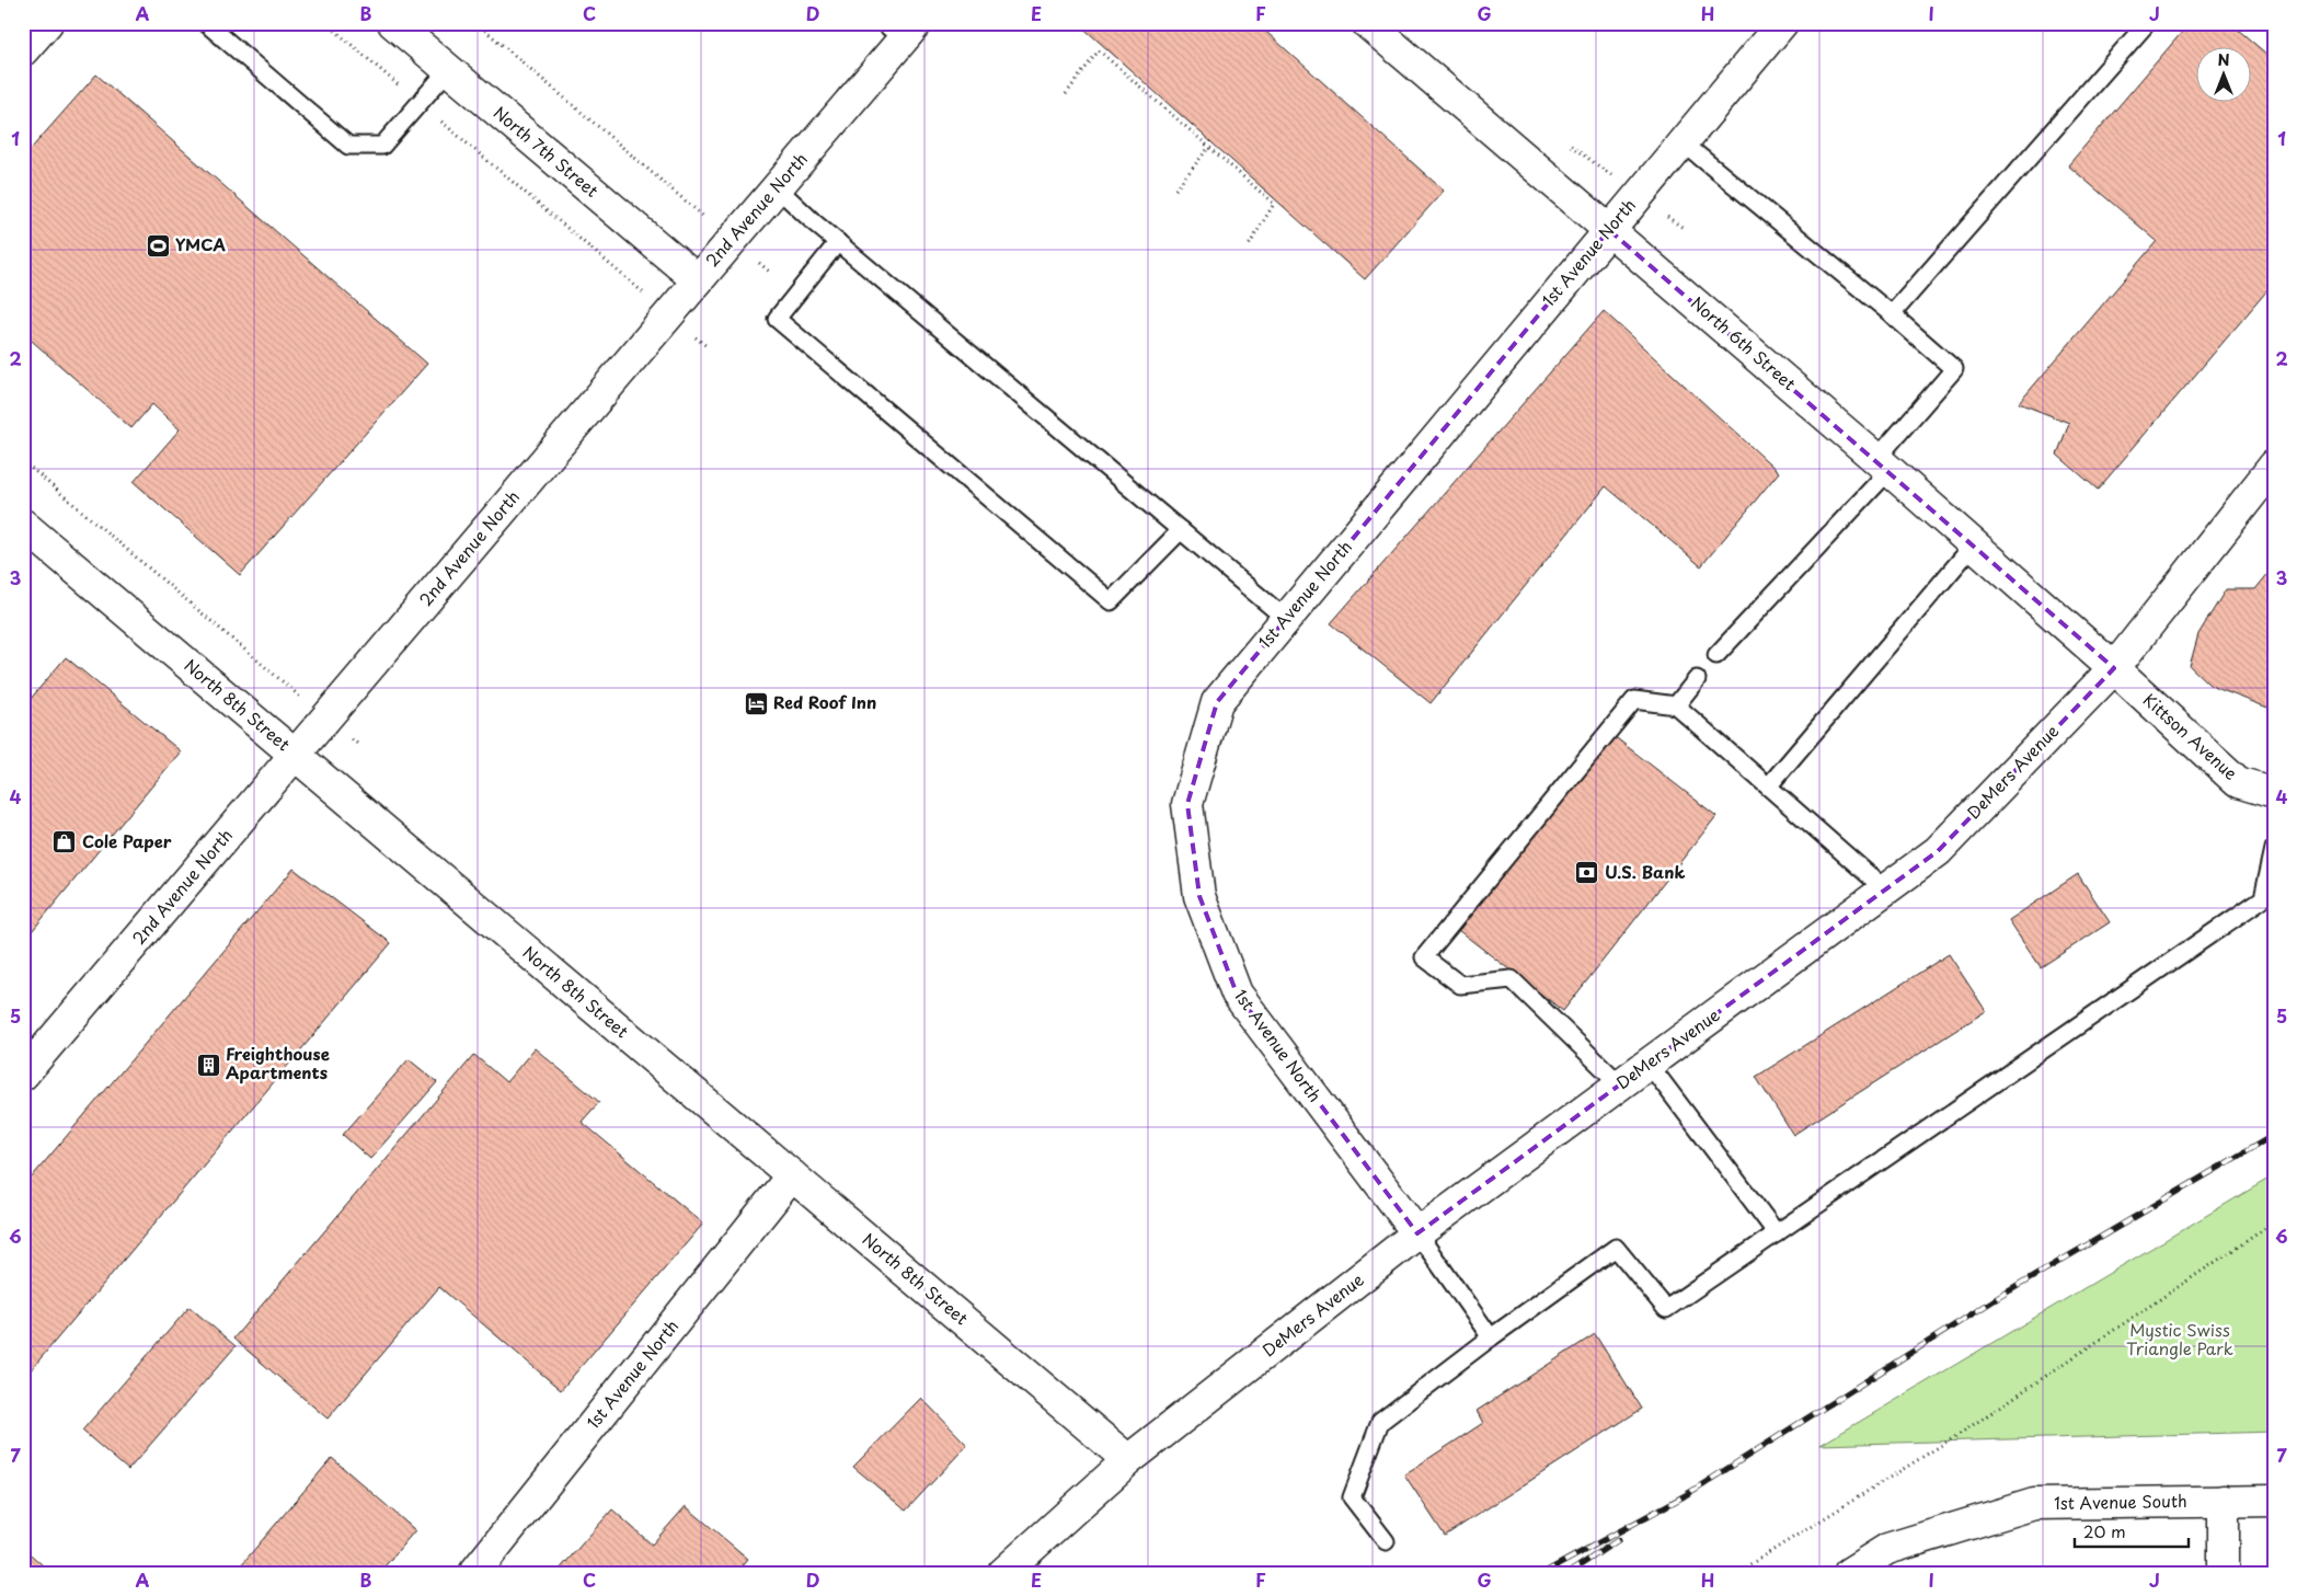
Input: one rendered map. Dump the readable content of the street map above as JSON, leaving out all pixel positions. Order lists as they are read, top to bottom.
{
  "streets": {
    "street": [
      "North 7th Street",
      "2nd Avenue North",
      "1st Avenue North",
      "North 6th Street",
      "North 8th Street",
      "Kittson Avenue",
      "DeMers Avenue",
      "1st Avenue South"
    ]
  },
  "crossings": [
    ["North 7th Street", "2nd Avenue North"],
    ["2nd Avenue North", "North 8th Street"],
    ["1st Avenue North", "North 6th Street"],
    ["1st Avenue North", "North 8th Street"],
    ["1st Avenue North", "DeMers Avenue"],
    ["North 6th Street", "Kittson Avenue"],
    ["North 6th Street", "DeMers Avenue"],
    ["North 8th Street", "DeMers Avenue"],
    ["Kittson Avenue", "DeMers Avenue"]
  ],
  "parks": ["Mystic Swiss Triangle Park"],
  "places": {
    "sports": ["YMCA"],
    "hotel": ["Red Roof Inn"],
    "shop": ["Cole Paper"],
    "bank": ["U.S. Bank"],
    "building": ["Freighthouse Apartments"]
  },
  "scale_bar": "20 m",
  "north": "top",
  "grid": {
    "columns": [
      "A",
      "B",
      "C",
      "D",
      "E",
      "F",
      "G",
      "H",
      "I",
      "J"
    ],
    "rows": [
      "1",
      "2",
      "3",
      "4",
      "5",
      "6",
      "7"
    ]
  }
}
